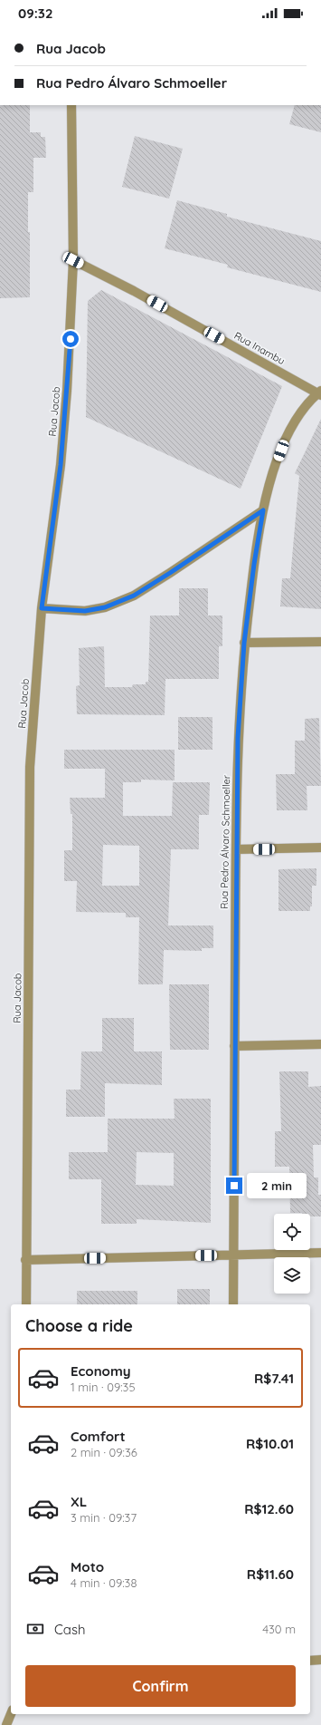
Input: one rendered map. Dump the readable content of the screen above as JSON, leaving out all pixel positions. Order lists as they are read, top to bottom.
{
  "streets": {
    "street": ["Rua Inambu", "Rua Jacob", "Rua Pedro Álvaro Schmoeller"]
  },
  "crossings": [
    ["Rua Inambu", "Rua Jacob"],
    ["Rua Inambu", "Rua Pedro Álvaro Schmoeller"]
  ],
  "page": {
    "status": "09:32",
    "banner": ["Rua Jacob", "Rua Pedro Álvaro Schmoeller"],
    "bubble": "2 min",
    "heading": "Choose a ride",
    "list": [
      {
        "name": "Economy",
        "note": "1 min · 09:35",
        "value": "R$7.41"
      },
      {
        "name": "Comfort",
        "note": "2 min · 09:36",
        "value": "R$10.01"
      },
      {
        "name": "XL",
        "note": "3 min · 09:37",
        "value": "R$12.60"
      },
      {
        "name": "Moto",
        "note": "4 min · 09:38",
        "value": "R$11.60"
      }
    ],
    "pay": ["Cash", "430 m"],
    "buttons": "Confirm"
  }
}
